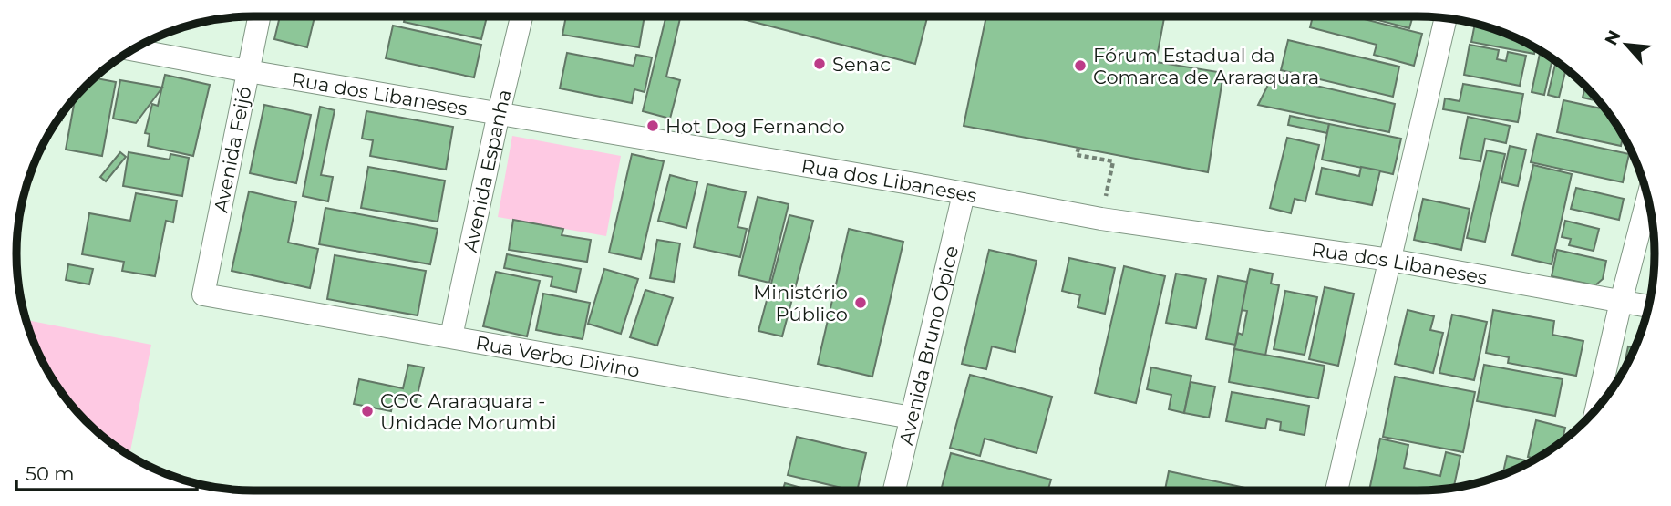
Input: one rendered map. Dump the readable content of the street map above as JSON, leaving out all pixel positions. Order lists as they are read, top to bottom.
{
  "streets": {
    "street": [
      "Rua dos Libaneses",
      "Avenida Feijó",
      "Avenida Espanha",
      "Avenida Bruno Ópice",
      "Rua Verbo Divino"
    ]
  },
  "crossings": [
    ["Rua dos Libaneses", "Avenida Feijó"],
    ["Rua dos Libaneses", "Avenida Espanha"],
    ["Rua dos Libaneses", "Avenida Bruno Ópice"],
    ["Avenida Feijó", "Rua Verbo Divino"],
    ["Avenida Espanha", "Rua Verbo Divino"],
    ["Avenida Bruno Ópice", "Rua Verbo Divino"]
  ],
  "places": [
    "Senac",
    "Fórum Estadual da Comarca de Araraquara",
    "Hot Dog Fernando",
    "Ministério Público",
    "COC Araraquara - Unidade Morumbi"
  ],
  "scale_bar": "50 m",
  "north": "top left"
}
